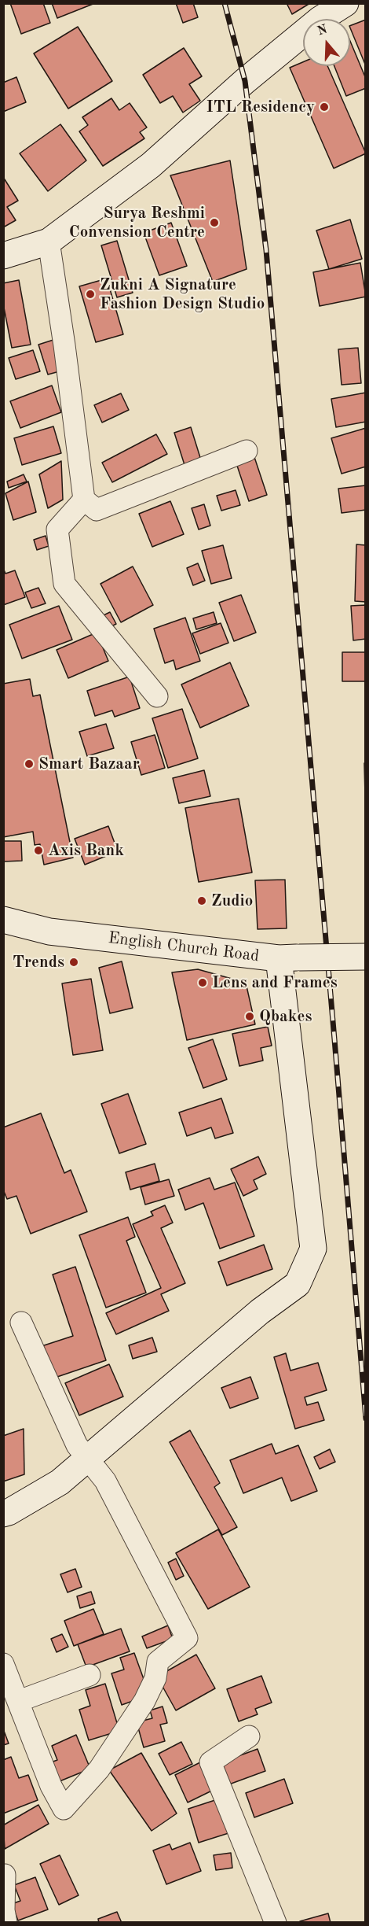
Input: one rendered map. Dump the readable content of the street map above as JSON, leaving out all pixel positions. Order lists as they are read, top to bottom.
{
  "streets": {
    "street": ["English Church Road"]
  },
  "places": [
    "ITL Residency",
    "Surya Reshmi Convension Centre",
    "Zukni A Signature Fashion Design Studio",
    "Smart Bazaar",
    "Axis Bank",
    "Zudio",
    "Trends",
    "Lens and Frames",
    "Qbakes"
  ],
  "north": "top"
}
